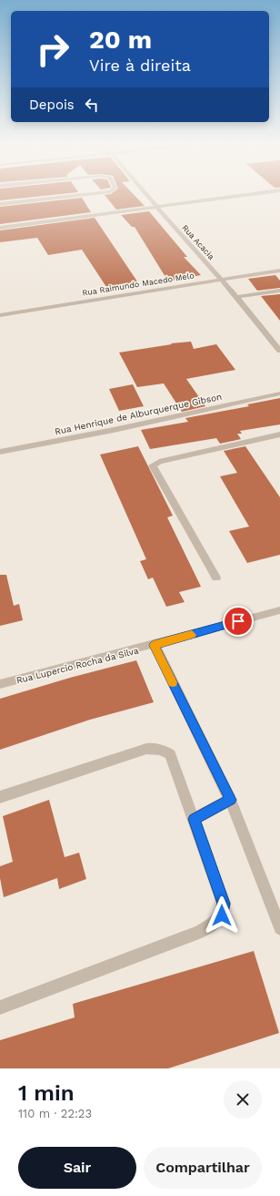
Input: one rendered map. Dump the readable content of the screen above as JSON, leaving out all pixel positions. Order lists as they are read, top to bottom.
{
  "streets": {
    "street": [
      "Rua Acacia",
      "Rua Raimundo Macedo Melo",
      "Rua Henrique de Alburquerque Gibson",
      "Rua Lupercio Rocha da Silva"
    ]
  },
  "crossings": [
    ["Rua Acacia", "Rua Raimundo Macedo Melo"]
  ],
  "page": {
    "turn": ["20 m", "Vire à direita"],
    "then": "Depois",
    "heading": ["1 min", "110 m · 22:23"],
    "buttons": ["Sair", "Compartilhar"]
  }
}
